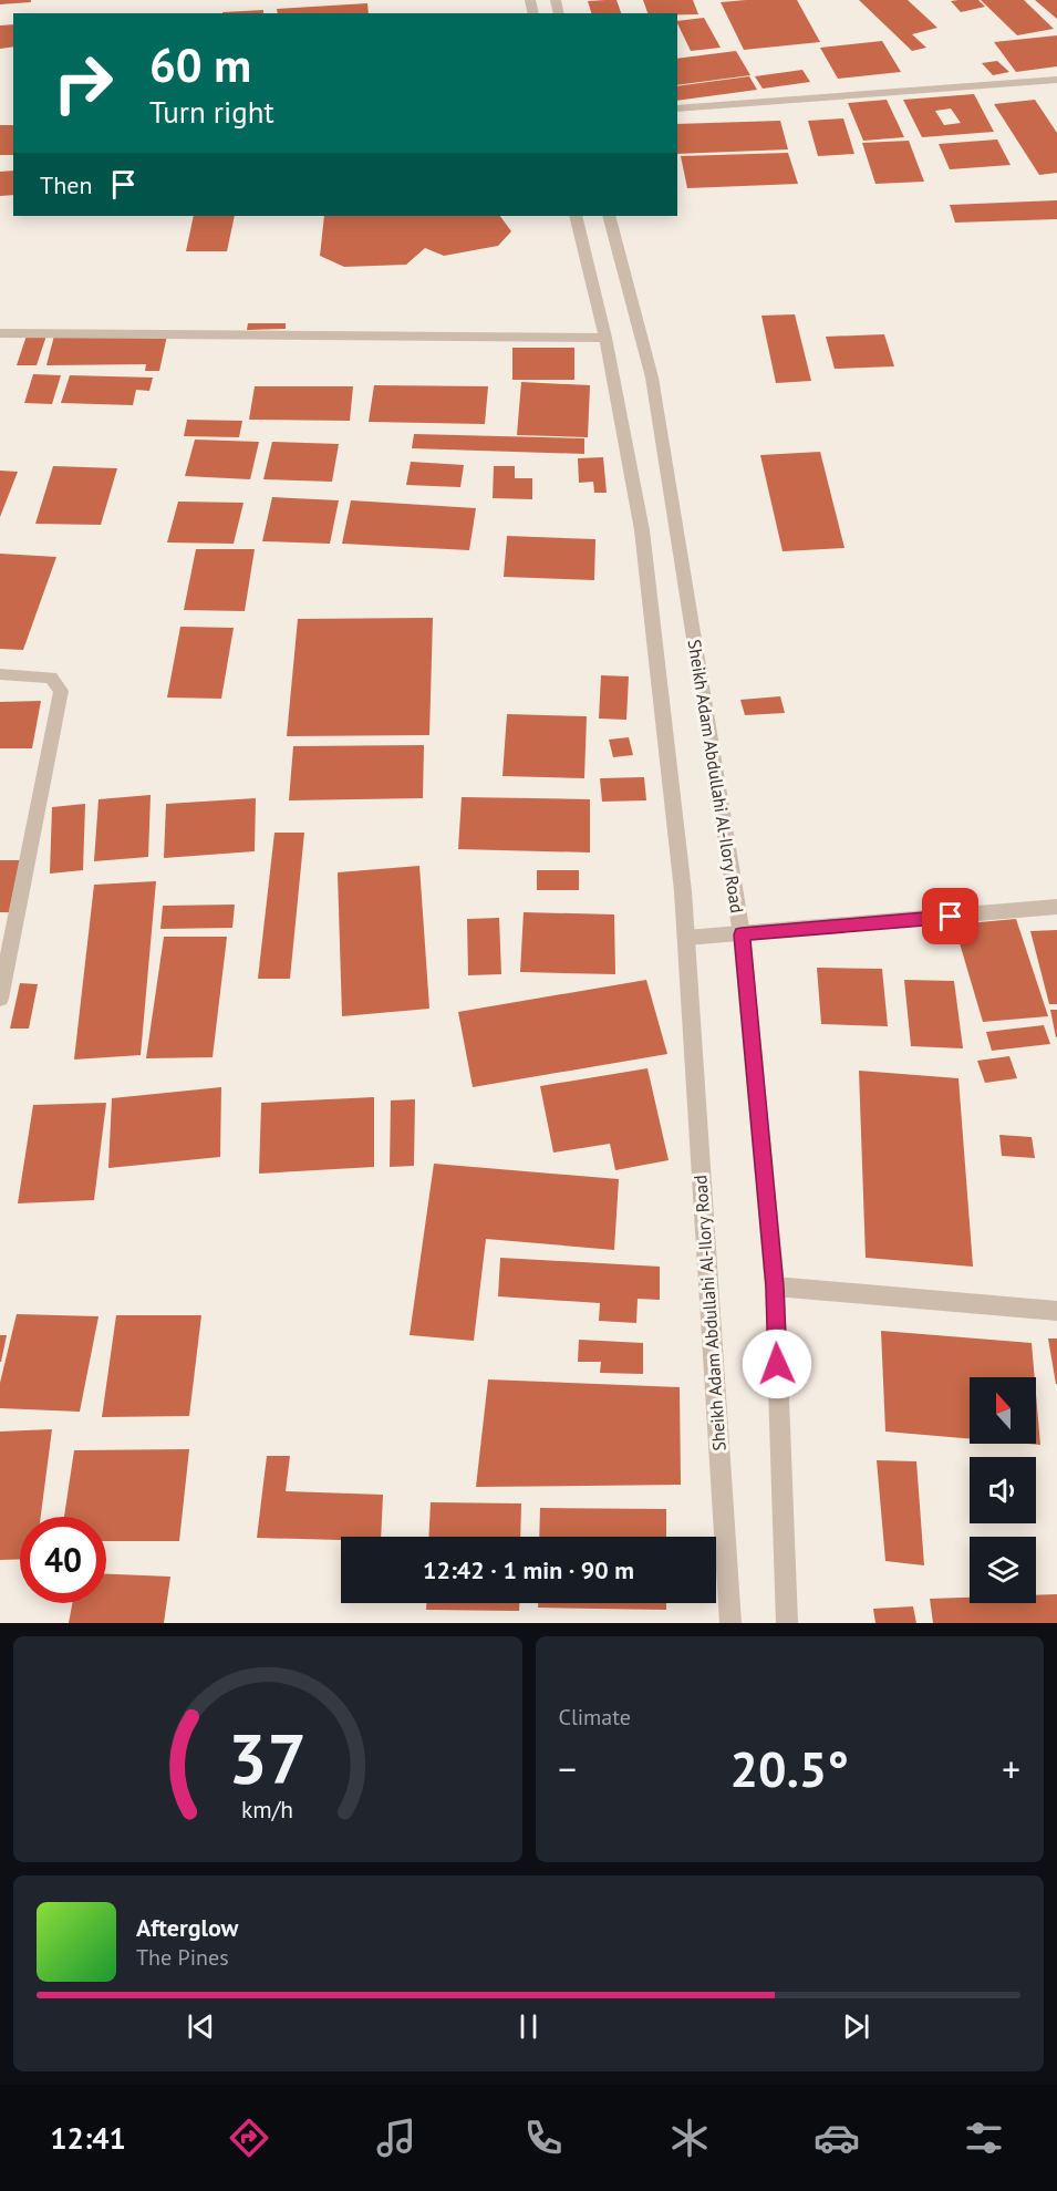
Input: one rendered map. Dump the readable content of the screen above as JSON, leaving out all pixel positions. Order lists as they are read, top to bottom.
{
  "streets": {
    "street": ["Sheikh Adam Abdullahi Al-Ilory Road"]
  },
  "north": "top",
  "page": {
    "turn": ["60 m", "Turn right"],
    "then": "Then",
    "limit": "40",
    "trip": "12:42 · 1 min · 90 m",
    "tile": "Climate",
    "heat": ["−", "20.5°", "+"],
    "song": ["Afterglow", "The Pines"],
    "tabs": "12:41",
    "gauge": ["37", "km/h"]
  }
}
